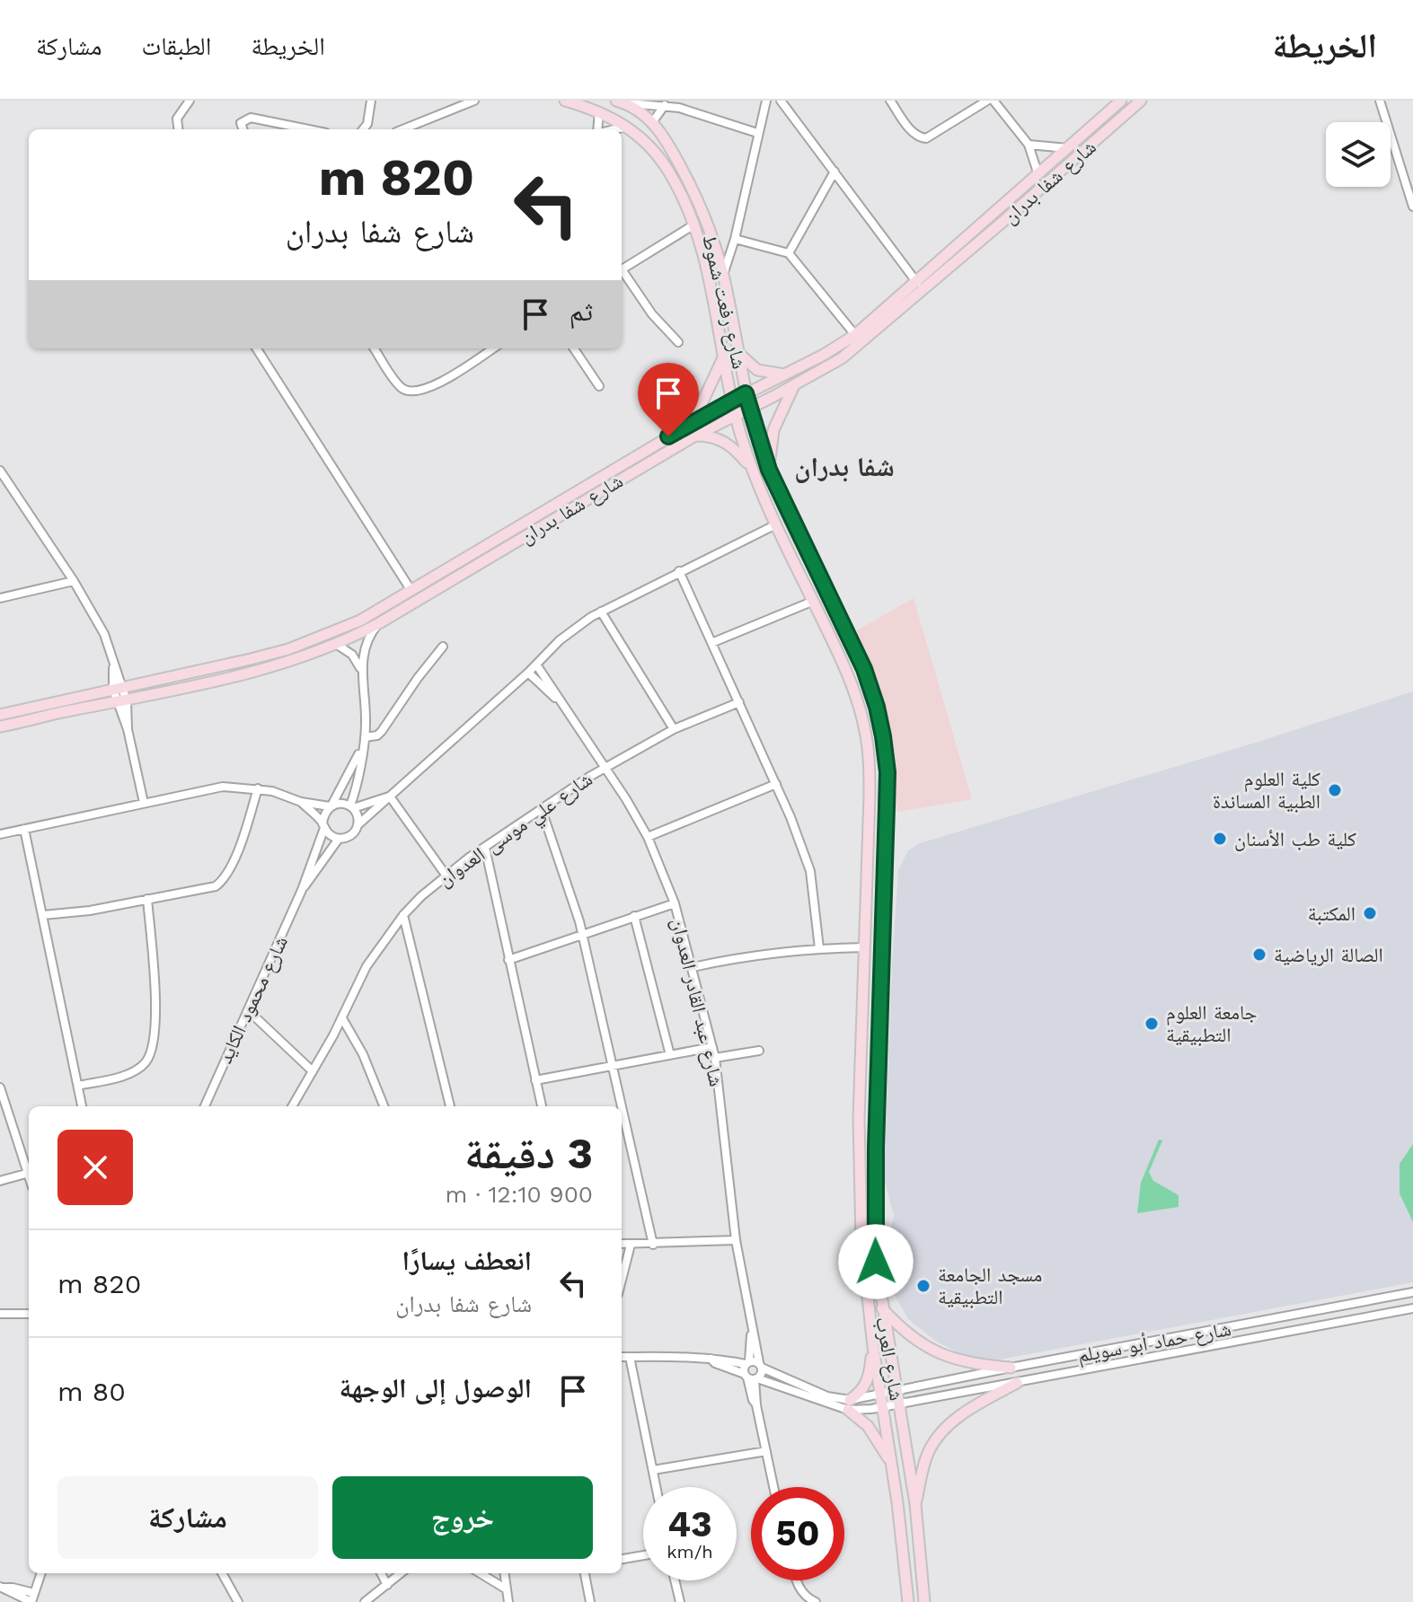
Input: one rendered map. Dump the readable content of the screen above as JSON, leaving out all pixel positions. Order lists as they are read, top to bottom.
{
  "streets": {
    "main road": ["شارع شفا بدران", "شارع رفعت شموط", "شارع العرب"],
    "street": [
      "شارع علي موسى العدوان",
      "شارع محمود الكايد",
      "شارع عبد القادر العدوان",
      "شارع حماد أبو سويلم"
    ]
  },
  "crossings": [
    ["شارع شفا بدران", "شارع رفعت شموط"],
    ["شارع شفا بدران", "شارع العرب"],
    ["شارع رفعت شموط", "شارع العرب"],
    ["شارع علي موسى العدوان", "شارع عبد القادر العدوان"],
    ["شارع حماد أبو سويلم", "شارع العرب"]
  ],
  "districts": ["شفا بدران"],
  "places": [
    "كلية العلوم الطبية المساندة",
    "كلية طب الأسنان",
    "المكتبة",
    "الصالة الرياضية",
    "جامعة العلوم التطبيقية",
    "مسجد الجامعة التطبيقية"
  ],
  "page": {
    "header": "الخريطة",
    "nav": ["الخريطة", "الطبقات", "مشاركة"],
    "turn": ["820 m", "شارع شفا بدران"],
    "then": "ثم",
    "heading": ["3 دقيقة", "900 m · 12:10"],
    "list": [
      {
        "name": "انعطف يسارًا",
        "note": "شارع شفا بدران",
        "value": "820 m"
      },
      {
        "name": "الوصول إلى الوجهة",
        "value": "80 m"
      }
    ],
    "buttons": ["خروج", "مشاركة"],
    "speed": "43 km/h",
    "limit": "50"
  }
}
